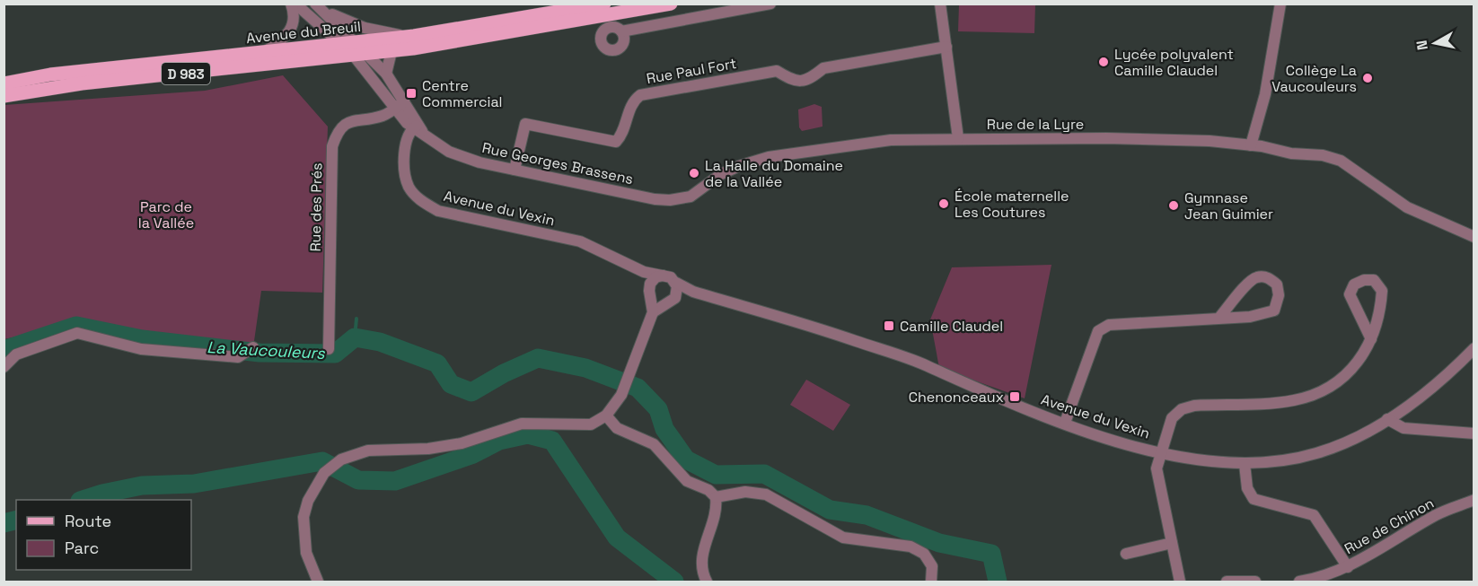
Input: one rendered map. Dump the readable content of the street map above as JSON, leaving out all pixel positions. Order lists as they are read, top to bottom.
{
  "streets": {
    "main road": ["Avenue du Breuil", "D 983"],
    "street": [
      "Rue Paul Fort",
      "Rue de la Lyre",
      "Rue Georges Brassens",
      "Rue des Prés",
      "Avenue du Vexin",
      "Rue de Chinon"
    ]
  },
  "crossings": [
    ["Avenue du Breuil", "D 983"],
    ["Rue Paul Fort", "Rue Georges Brassens"],
    ["Rue de la Lyre", "Rue Georges Brassens"],
    ["Rue Georges Brassens", "Avenue du Vexin"],
    ["Avenue du Vexin", "Rue de Chinon"]
  ],
  "water": ["La Vaucouleurs"],
  "parks": ["Parc de la Vallée"],
  "places": {
    "other": [
      "Lycée polyvalent Camille Claudel",
      "Collège La Vaucouleurs",
      "La Halle du Domaine de la Vallée",
      "École maternelle Les Coutures",
      "Gymnase Jean Guimier"
    ],
    "transit": ["Centre Commercial", "Camille Claudel", "Chenonceaux"]
  },
  "legend": ["Route", "Parc"],
  "north": "left"
}
